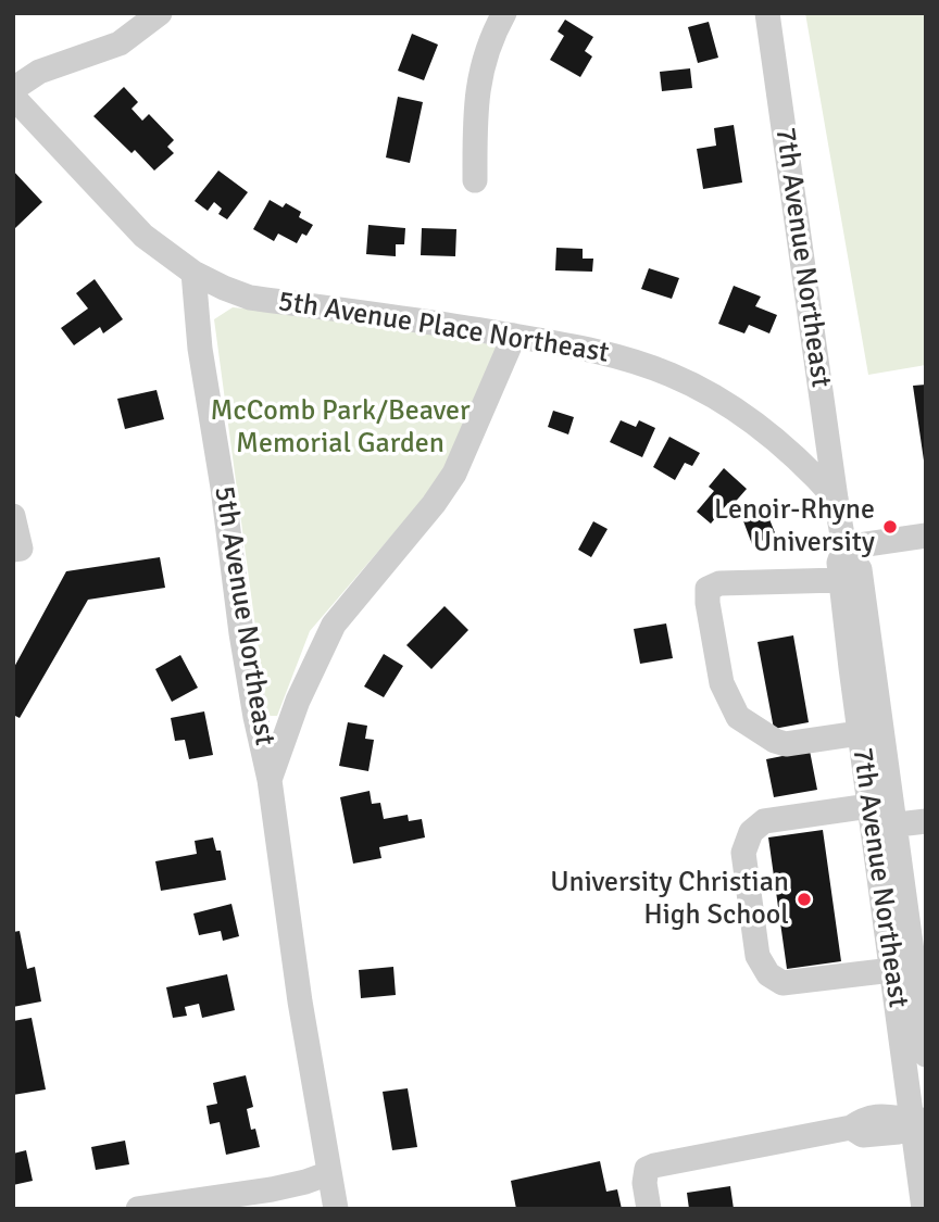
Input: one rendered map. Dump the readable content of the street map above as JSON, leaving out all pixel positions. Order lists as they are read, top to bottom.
{
  "streets": {
    "street": ["7th Avenue Northeast", "5th Avenue Place Northeast", "5th Avenue Northeast"]
  },
  "crossings": [
    ["7th Avenue Northeast", "5th Avenue Place Northeast"],
    ["5th Avenue Place Northeast", "5th Avenue Northeast"]
  ],
  "parks": ["McComb Park/Beaver Memorial Garden"],
  "places": ["Lenoir-Rhyne University", "University Christian High School"]
}
